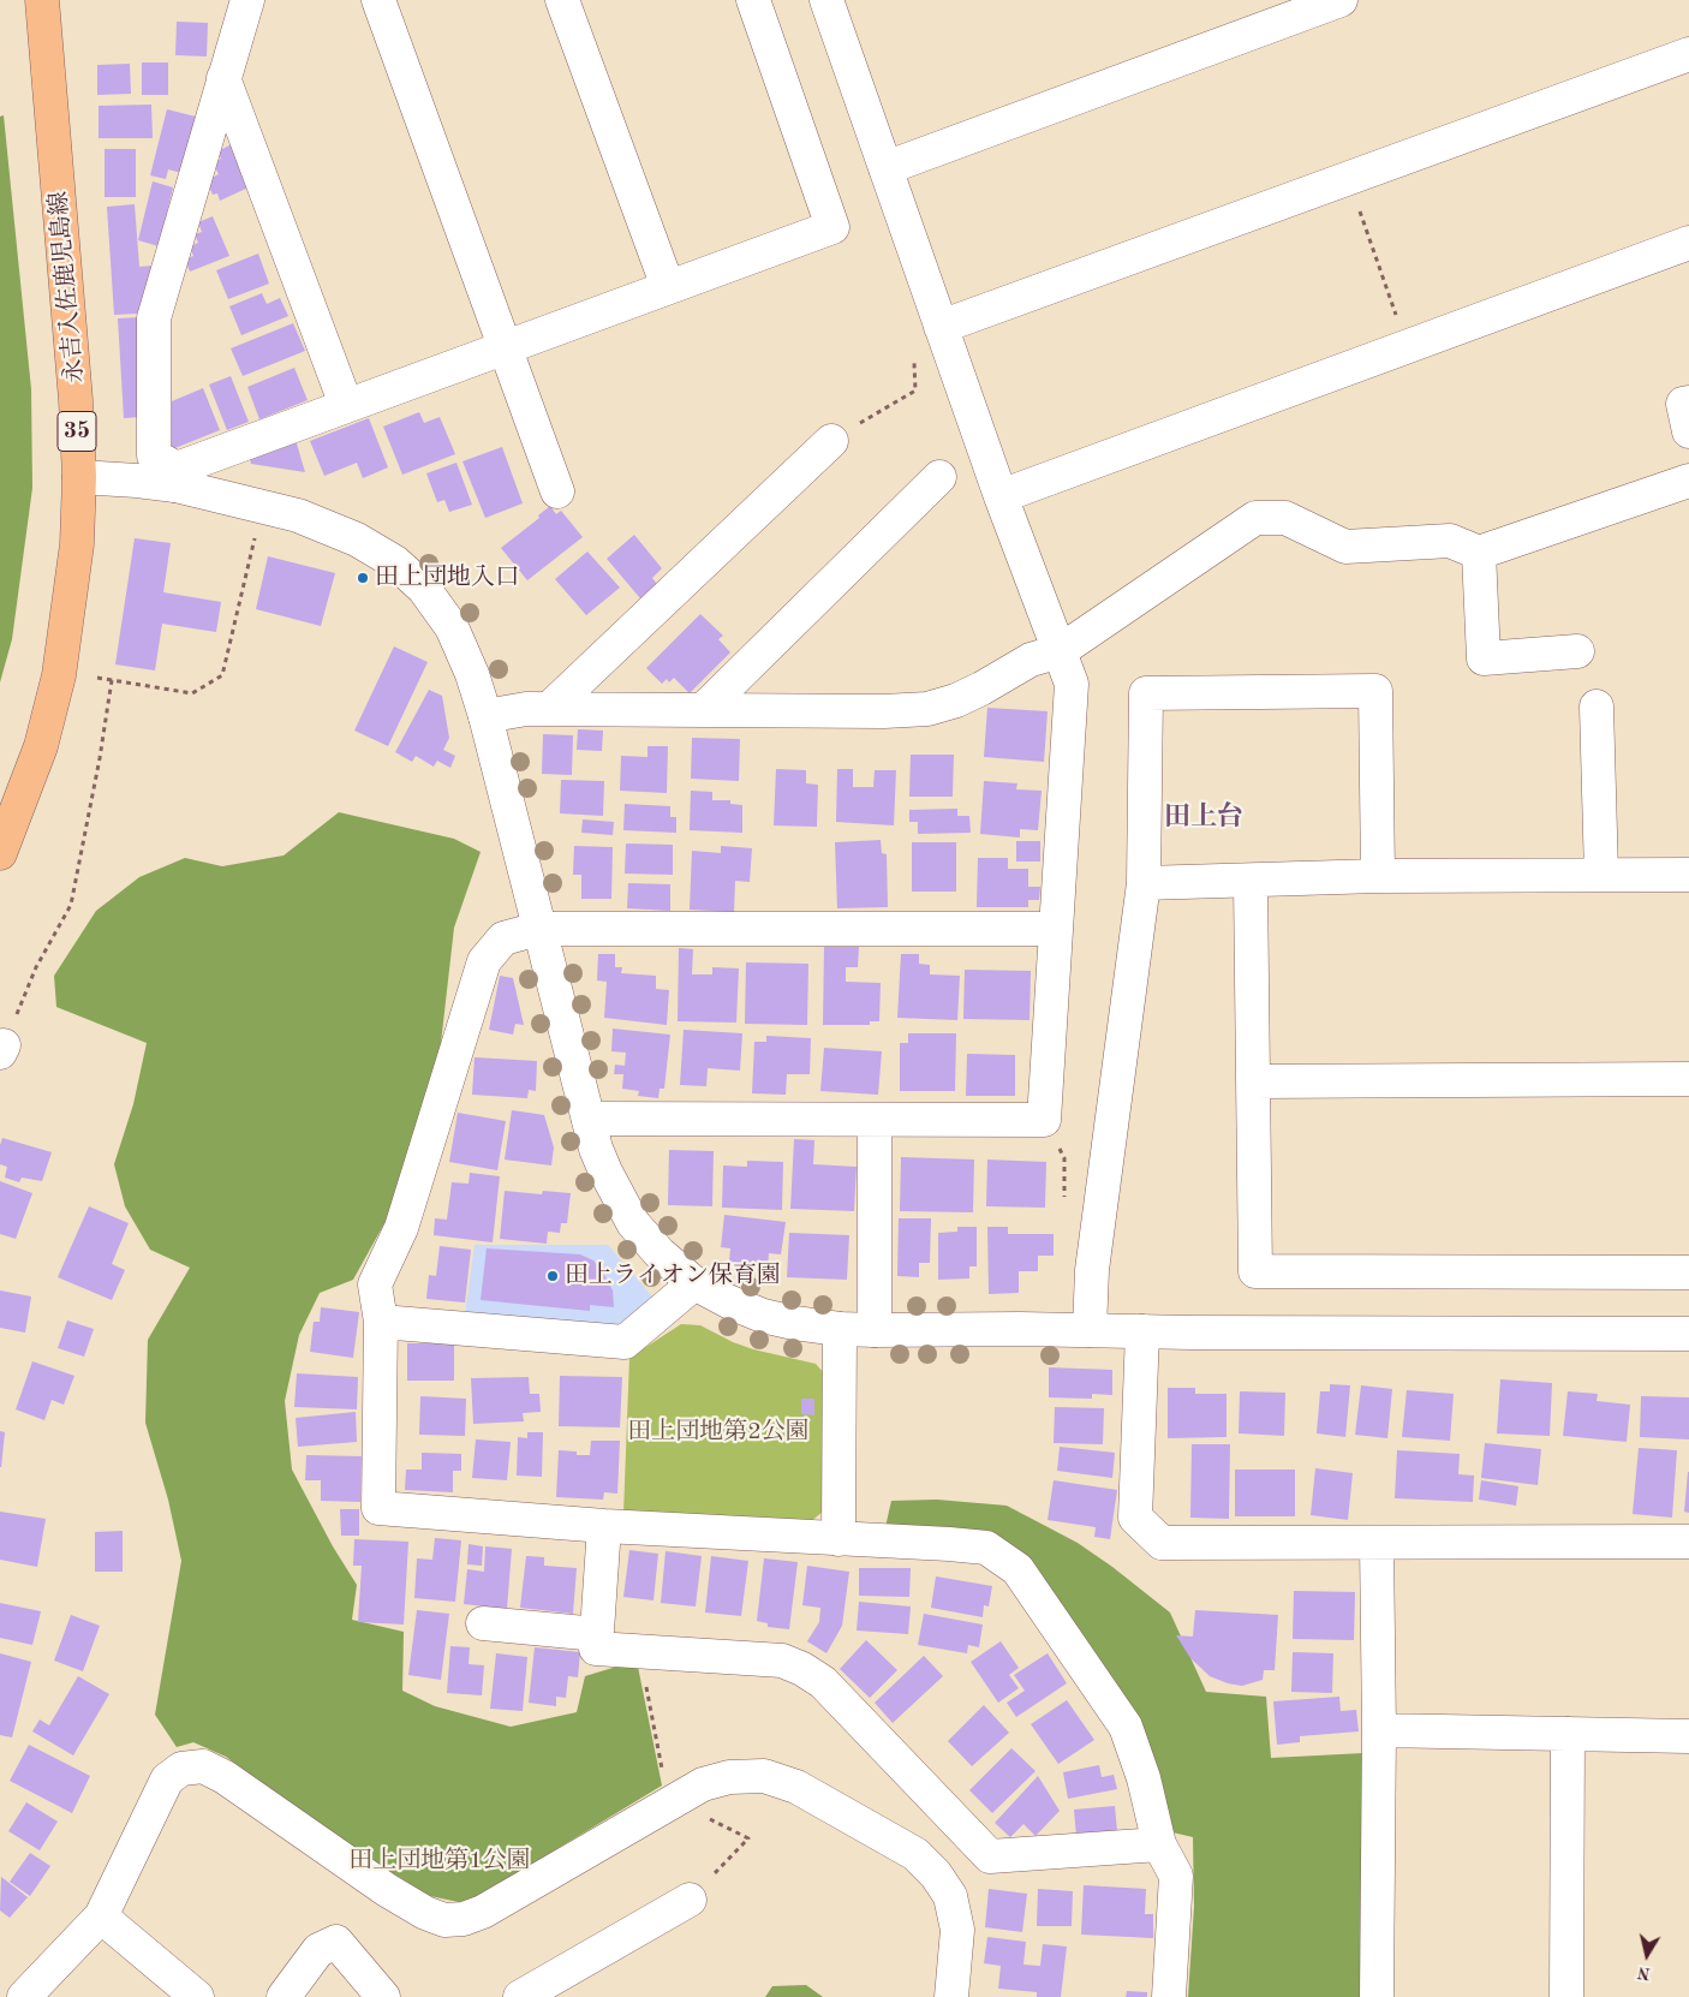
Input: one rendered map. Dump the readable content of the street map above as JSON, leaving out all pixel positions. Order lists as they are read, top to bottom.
{
  "streets": {
    "main road": ["永吉入佐鹿児島線", "35"]
  },
  "districts": ["田上台"],
  "parks": ["田上団地第2公園", "田上団地第1公園"],
  "places": ["田上団地入口", "田上ライオン保育園"],
  "north": "bottom"
}
